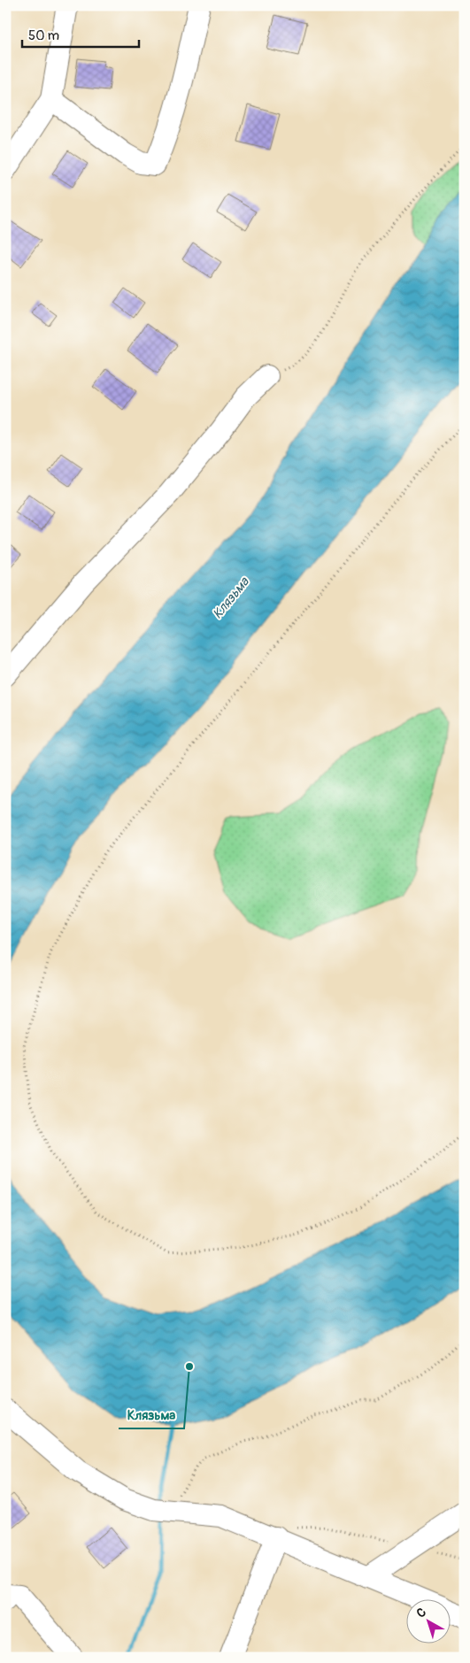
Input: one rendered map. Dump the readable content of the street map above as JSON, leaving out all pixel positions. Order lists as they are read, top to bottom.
{
  "water": ["Клязьма"],
  "places": ["Клязьма"],
  "scale_bar": "50 m",
  "north": "top left"
}
